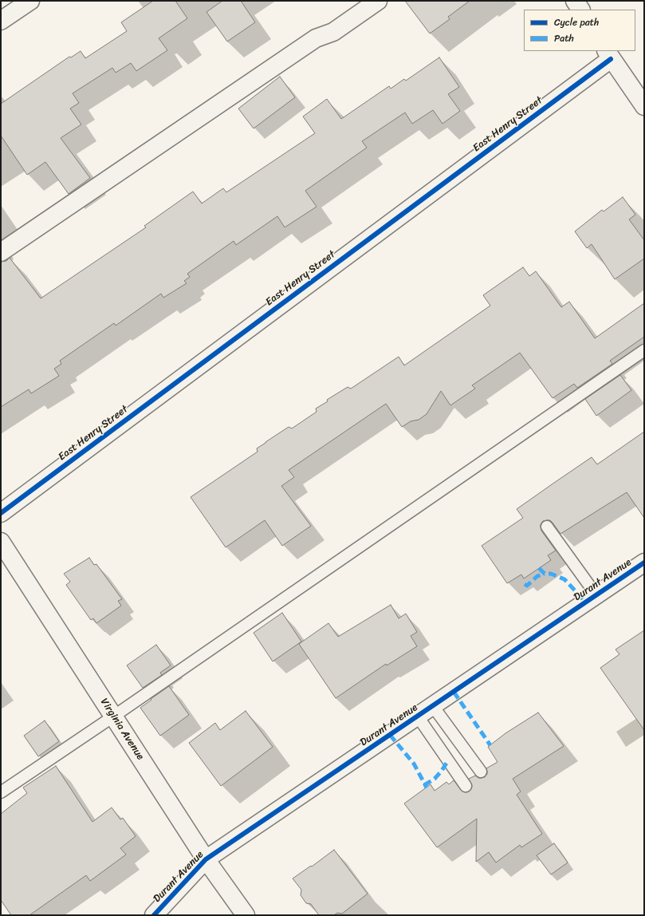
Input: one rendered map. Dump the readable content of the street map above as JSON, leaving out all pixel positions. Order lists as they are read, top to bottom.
{
  "streets": {
    "street": ["East Henry Street", "Durant Avenue", "Virginia Avenue"]
  },
  "crossings": [
    ["Durant Avenue", "Virginia Avenue"]
  ],
  "legend": ["Cycle path", "Path"]
}
